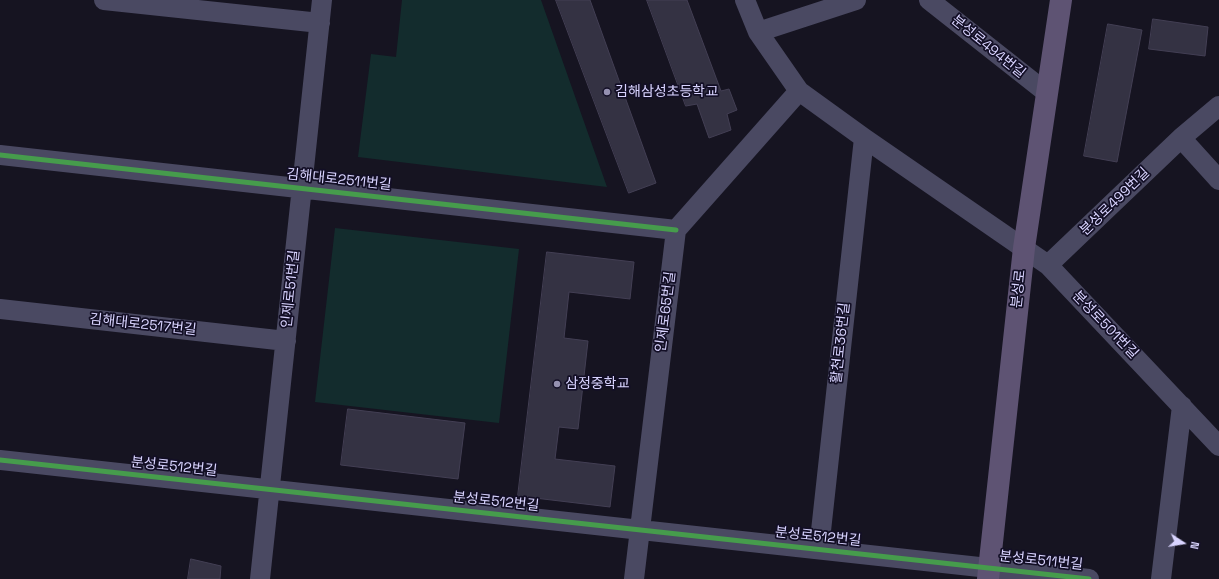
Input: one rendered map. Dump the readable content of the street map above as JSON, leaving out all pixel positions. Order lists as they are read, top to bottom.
{
  "streets": {
    "main road": ["분성로"],
    "street": [
      "분성로494번길",
      "김해대로2511번길",
      "분성로499번길",
      "인제로51번길",
      "인제로65번길",
      "김해대로2517번길",
      "분성로501번길",
      "활천로36번길",
      "분성로512번길",
      "분성로511번길"
    ]
  },
  "crossings": [
    ["분성로494번길", "분성로"],
    ["김해대로2511번길", "인제로51번길"],
    ["김해대로2511번길", "인제로65번길"],
    ["분성로499번길", "분성로501번길"],
    ["인제로51번길", "김해대로2517번길"],
    ["인제로51번길", "분성로512번길"],
    ["분성로", "분성로501번길"],
    ["분성로", "분성로512번길"],
    ["분성로", "분성로511번길"],
    ["인제로65번길", "분성로512번길"],
    ["활천로36번길", "분성로512번길"],
    ["분성로512번길", "분성로511번길"]
  ],
  "places": ["김해삼성초등학교", "삼정중학교"],
  "north": "right"
}
